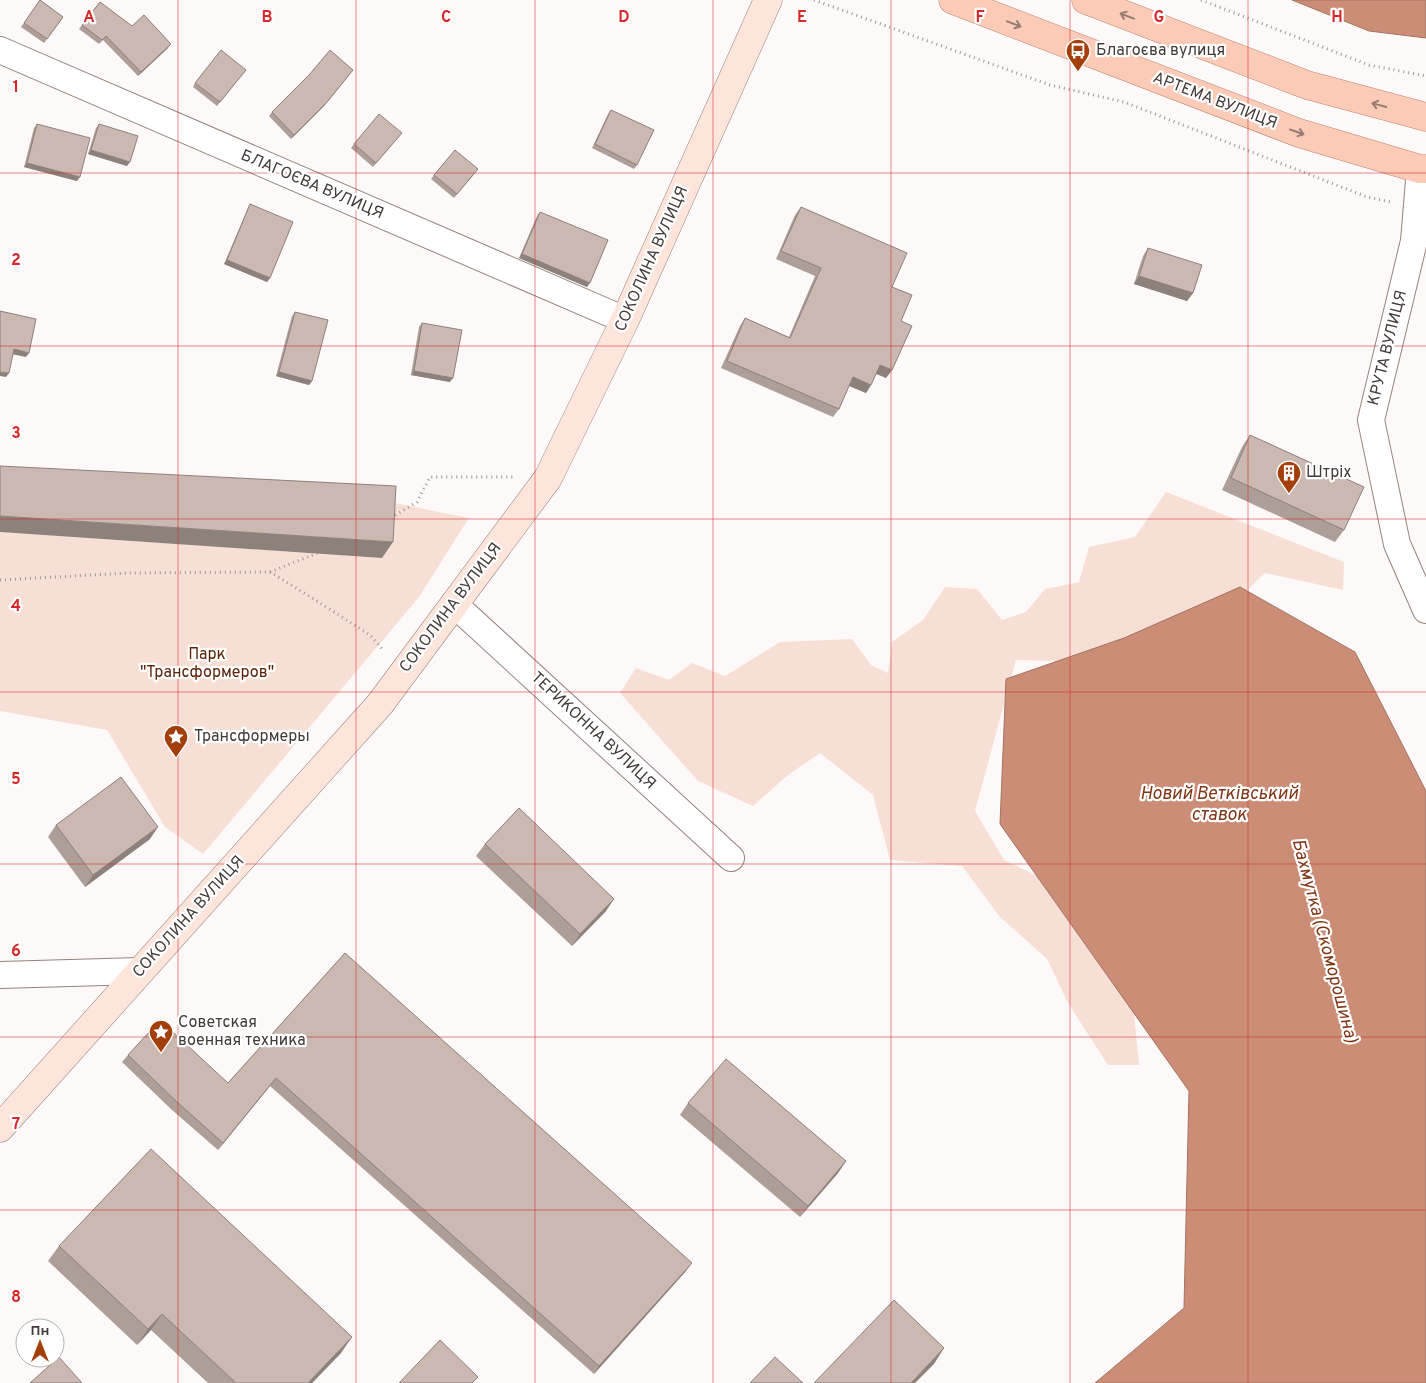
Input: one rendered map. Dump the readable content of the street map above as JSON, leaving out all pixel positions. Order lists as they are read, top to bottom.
{
  "streets": {
    "main road": ["АРТЕМА ВУЛИЦЯ"],
    "street": [
      "БЛАГОЄВА ВУЛИЦЯ",
      "СОКОЛИНА ВУЛИЦЯ",
      "КРУТА ВУЛИЦЯ",
      "ТЕРИКОННА ВУЛИЦЯ"
    ]
  },
  "crossings": [
    ["АРТЕМА ВУЛИЦЯ", "КРУТА ВУЛИЦЯ"],
    ["БЛАГОЄВА ВУЛИЦЯ", "СОКОЛИНА ВУЛИЦЯ"],
    ["СОКОЛИНА ВУЛИЦЯ", "ТЕРИКОННА ВУЛИЦЯ"]
  ],
  "water": ["Новий Ветківський ставок", "Бахмутка (Скоморошина)"],
  "parks": ["Парк \"Трансформеров\""],
  "places": {
    "bus stop": ["Благоєва вулиця"],
    "building": ["Штріх"],
    "place": ["Трансформеры", "Советская военная техника"]
  },
  "north": "top",
  "grid": {
    "columns": [
      "A",
      "B",
      "C",
      "D",
      "E",
      "F",
      "G",
      "H"
    ],
    "rows": [
      "1",
      "2",
      "3",
      "4",
      "5",
      "6",
      "7",
      "8"
    ]
  }
}
